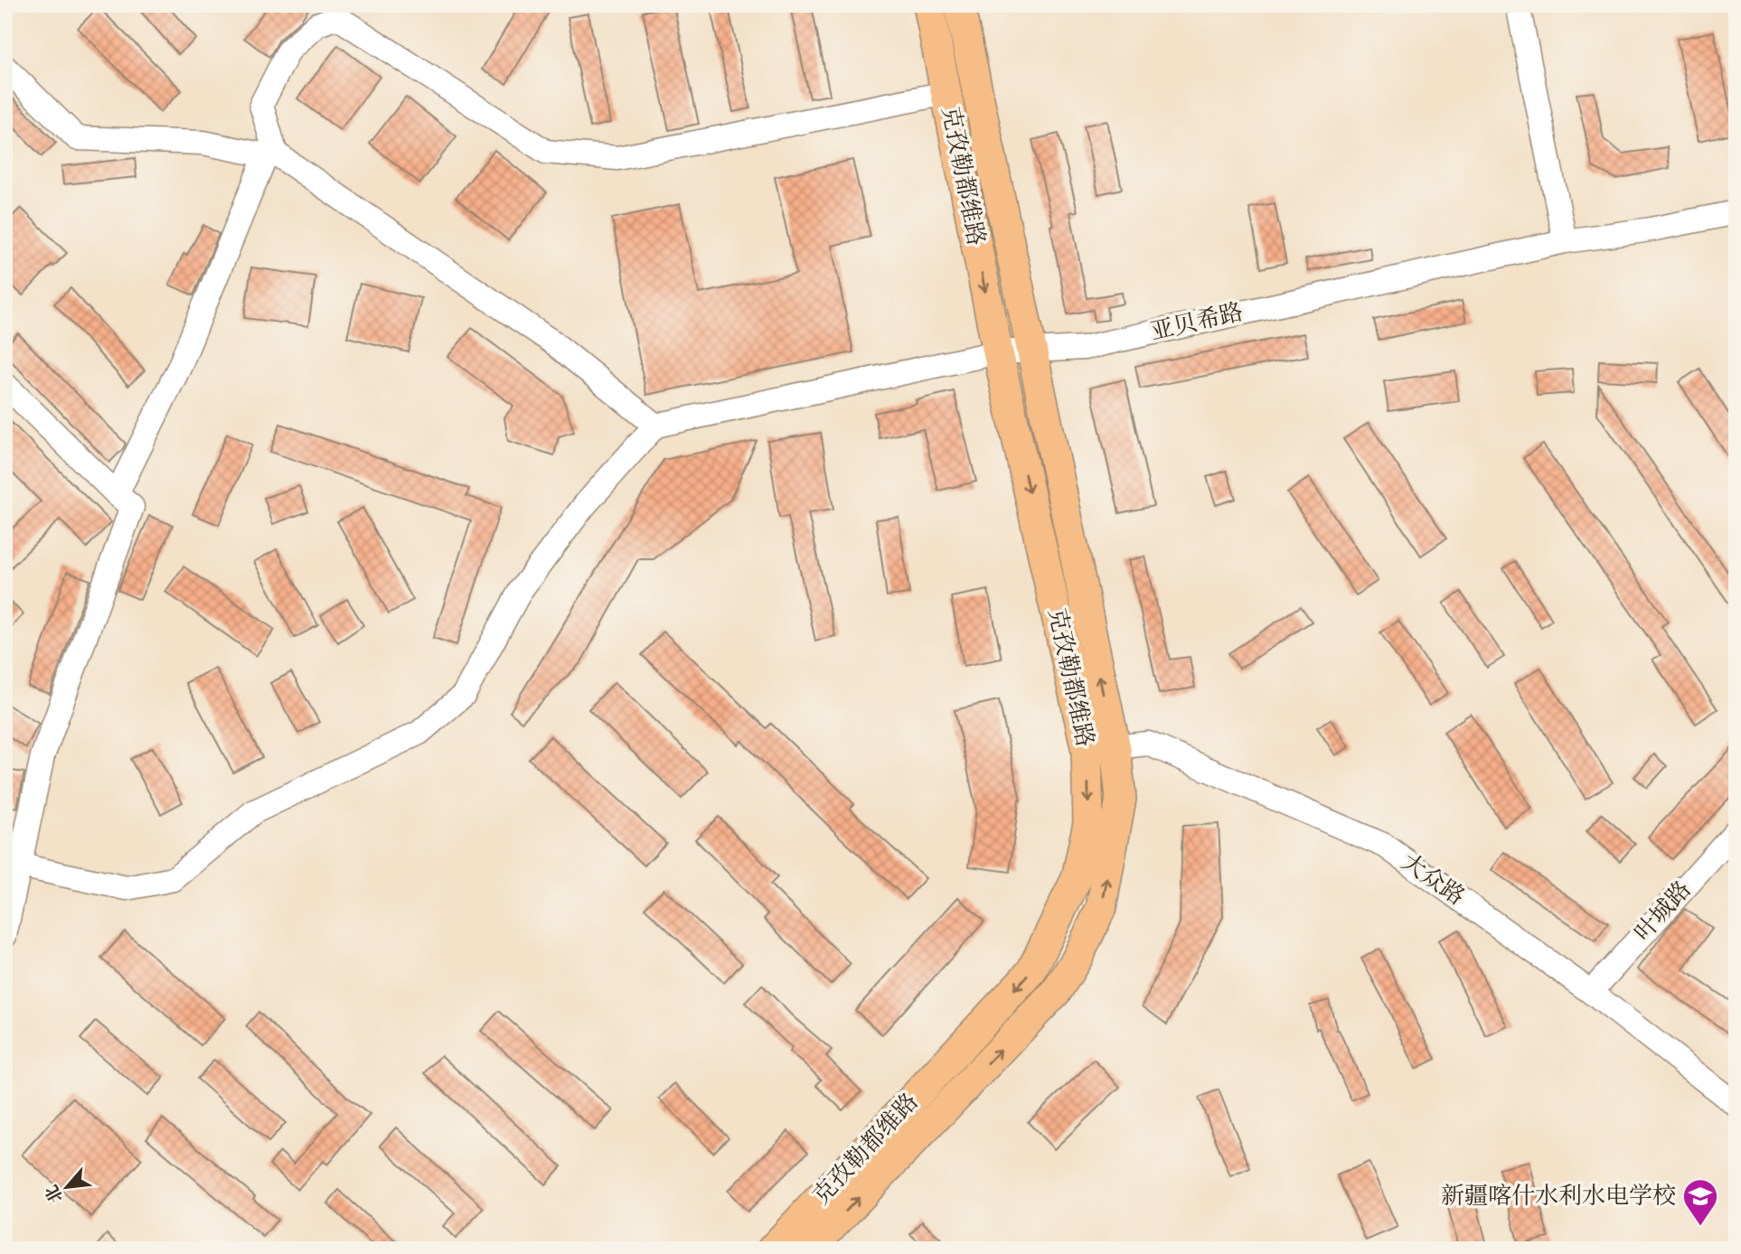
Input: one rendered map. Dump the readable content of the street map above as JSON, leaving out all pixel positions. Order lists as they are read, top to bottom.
{
  "streets": {
    "main road": ["克孜勒都维路"],
    "street": ["亚贝希路", "大众路", "叶城路"]
  },
  "crossings": [
    ["克孜勒都维路", "亚贝希路"],
    ["克孜勒都维路", "大众路"],
    ["大众路", "叶城路"]
  ],
  "places": {
    "school or university": ["新疆喀什水利水电学校"]
  },
  "north": "bottom left"
}
